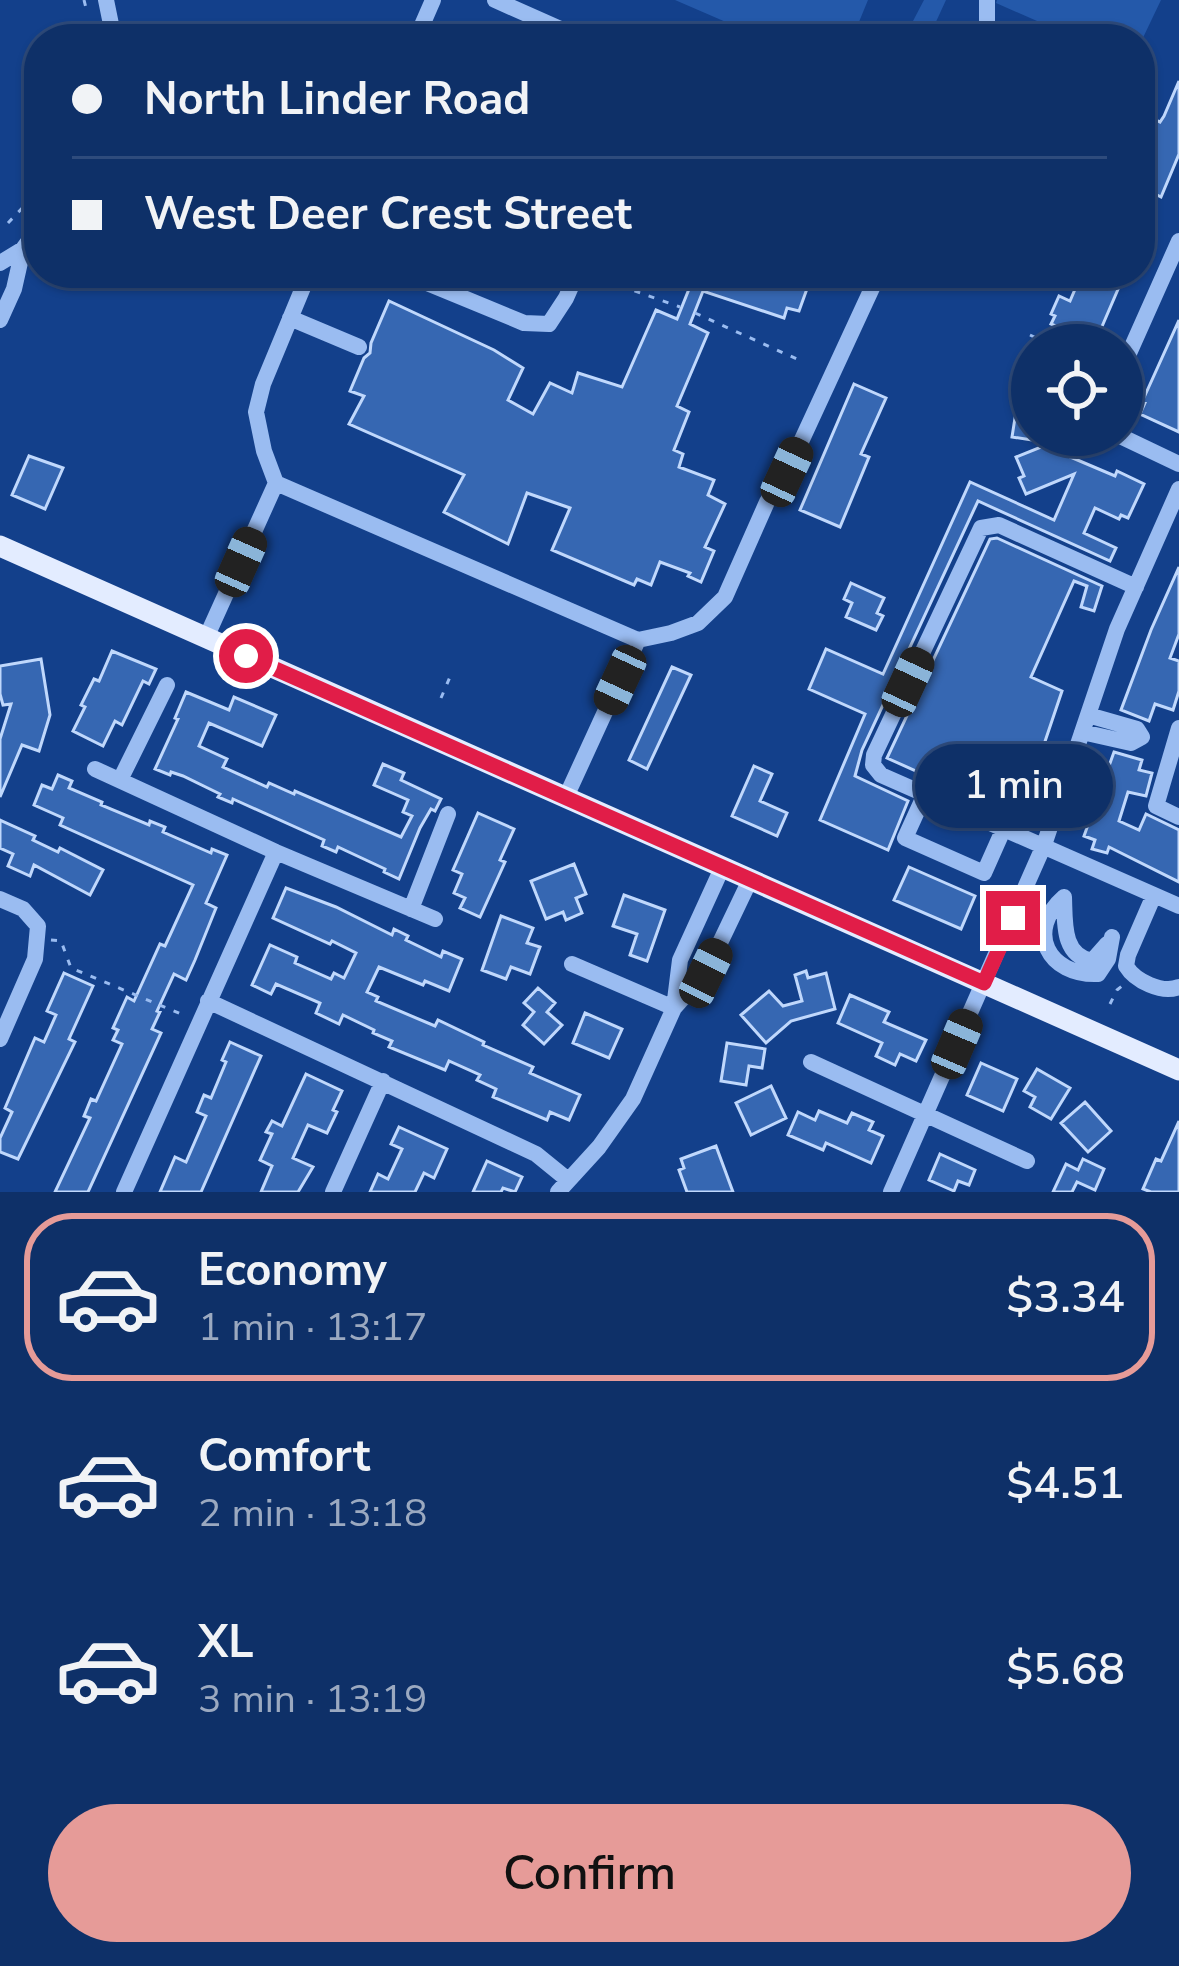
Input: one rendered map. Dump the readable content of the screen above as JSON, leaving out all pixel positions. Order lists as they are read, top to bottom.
{
  "page": {
    "banner": ["North Linder Road", "West Deer Crest Street"],
    "bubble": "1 min",
    "list": [
      {
        "name": "Economy",
        "note": "1 min · 13:17",
        "value": "$3.34"
      },
      {
        "name": "Comfort",
        "note": "2 min · 13:18",
        "value": "$4.51"
      },
      {
        "name": "XL",
        "note": "3 min · 13:19",
        "value": "$5.68"
      }
    ],
    "buttons": "Confirm"
  }
}
